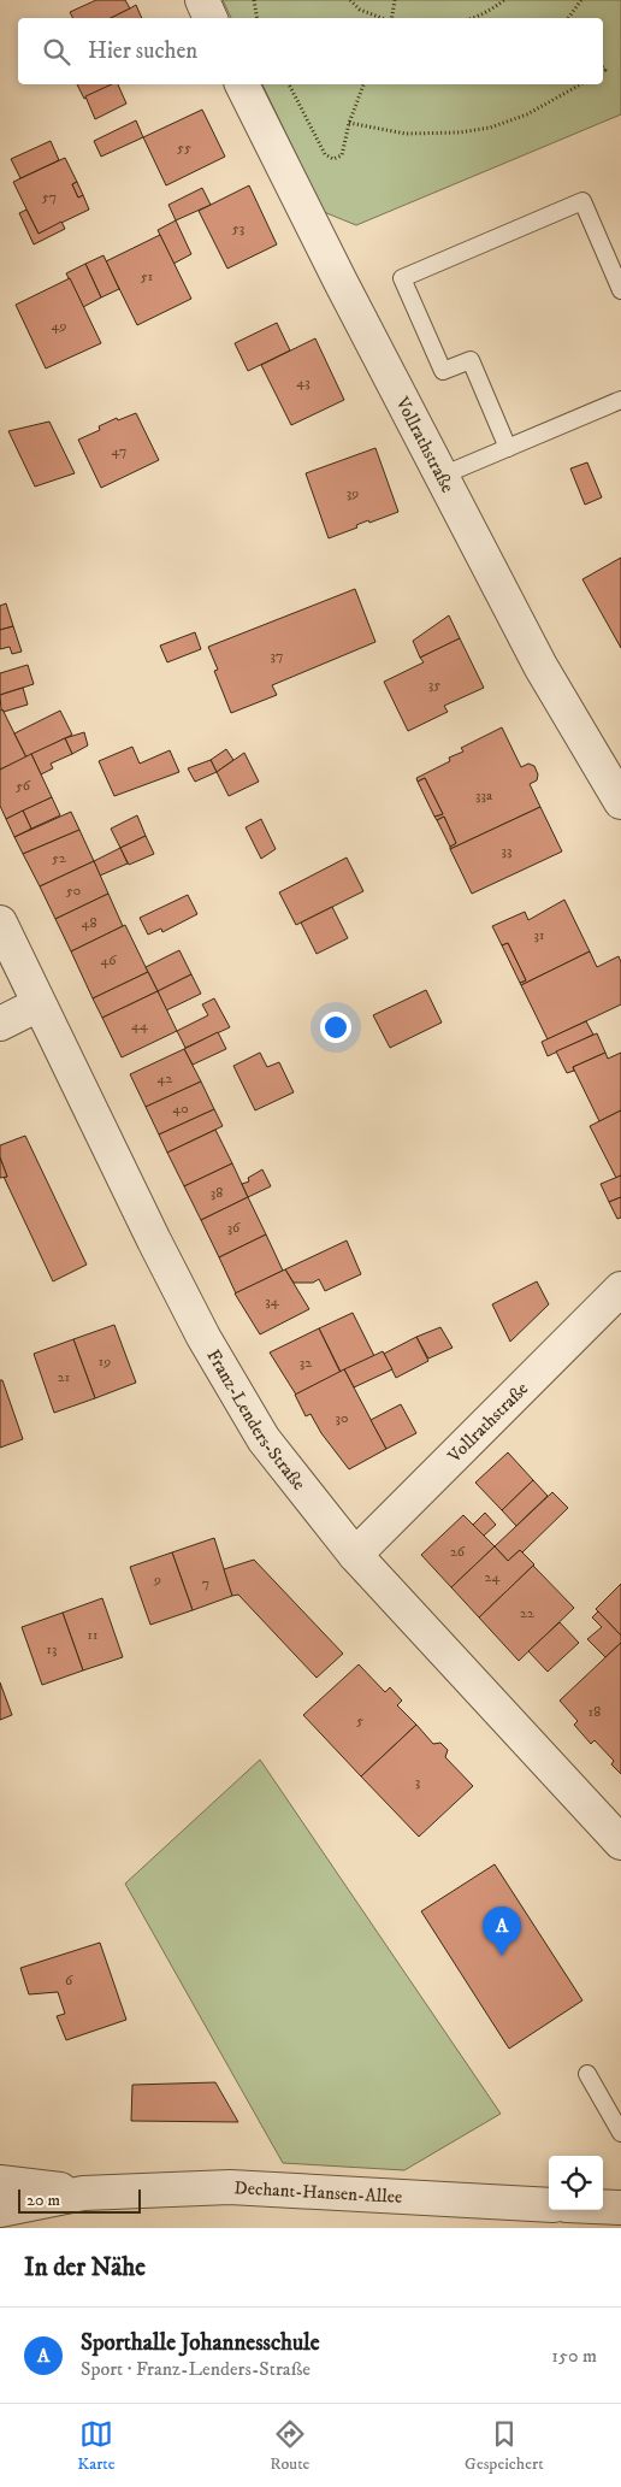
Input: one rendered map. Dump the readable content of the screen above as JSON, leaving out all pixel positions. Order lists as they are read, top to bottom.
{
  "streets": {
    "street": ["Vollrathstraße", "Franz-Lenders-Straße", "Dechant-Hansen-Allee"]
  },
  "crossings": [
    ["Vollrathstraße", "Franz-Lenders-Straße"]
  ],
  "house_numbers": [
    "55",
    "57",
    "53",
    "51",
    "49",
    "43",
    "47",
    "39",
    "37",
    "35",
    "56",
    "33a",
    "33",
    "52",
    "50",
    "48",
    "31",
    "46",
    "44",
    "42",
    "40",
    "38",
    "36",
    "34",
    "19",
    "32",
    "21",
    "30",
    "26",
    "24",
    "9",
    "7",
    "22",
    "11",
    "13",
    "18",
    "5",
    "3",
    "6"
  ],
  "scale_bar": "20 m",
  "page": {
    "search": "Hier suchen",
    "pins": "A",
    "scale": "20 m",
    "heading": "In der Nähe",
    "list": [
      {
        "mark": "A",
        "name": "Sporthalle Johannesschule",
        "note": "Sport · Franz-Lenders-Straße",
        "value": "150 m"
      }
    ],
    "nav": ["Karte", "Route", "Gespeichert"]
  }
}
